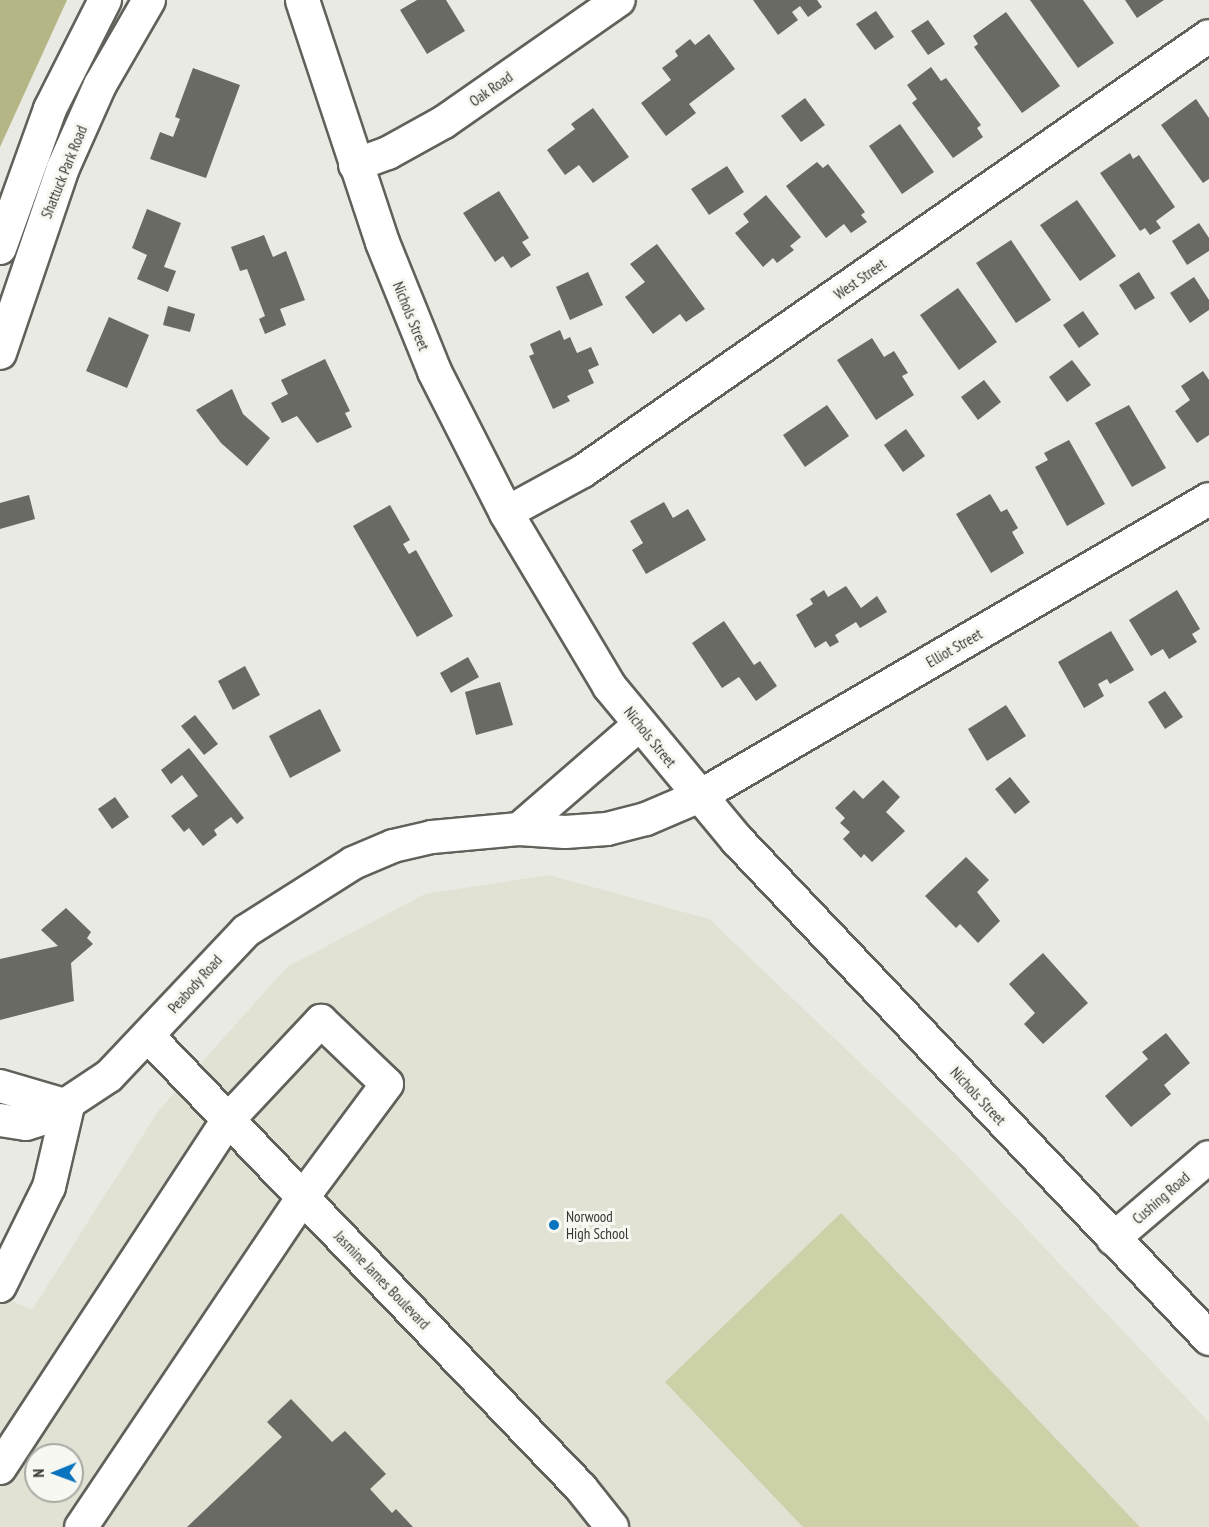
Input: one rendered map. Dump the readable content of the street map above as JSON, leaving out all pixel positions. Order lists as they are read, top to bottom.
{
  "streets": {
    "main road": ["Nichols Street"],
    "street": [
      "Oak Road",
      "Shattuck Park Road",
      "West Street",
      "Elliot Street",
      "Peabody Road",
      "Cushing Road",
      "Jasmine James Boulevard"
    ]
  },
  "crossings": [
    ["Oak Road", "Nichols Street"],
    ["West Street", "Nichols Street"],
    ["Nichols Street", "Elliot Street"],
    ["Nichols Street", "Peabody Road"],
    ["Nichols Street", "Cushing Road"],
    ["Elliot Street", "Peabody Road"],
    ["Peabody Road", "Jasmine James Boulevard"]
  ],
  "places": ["Norwood High School"],
  "north": "left"
}
